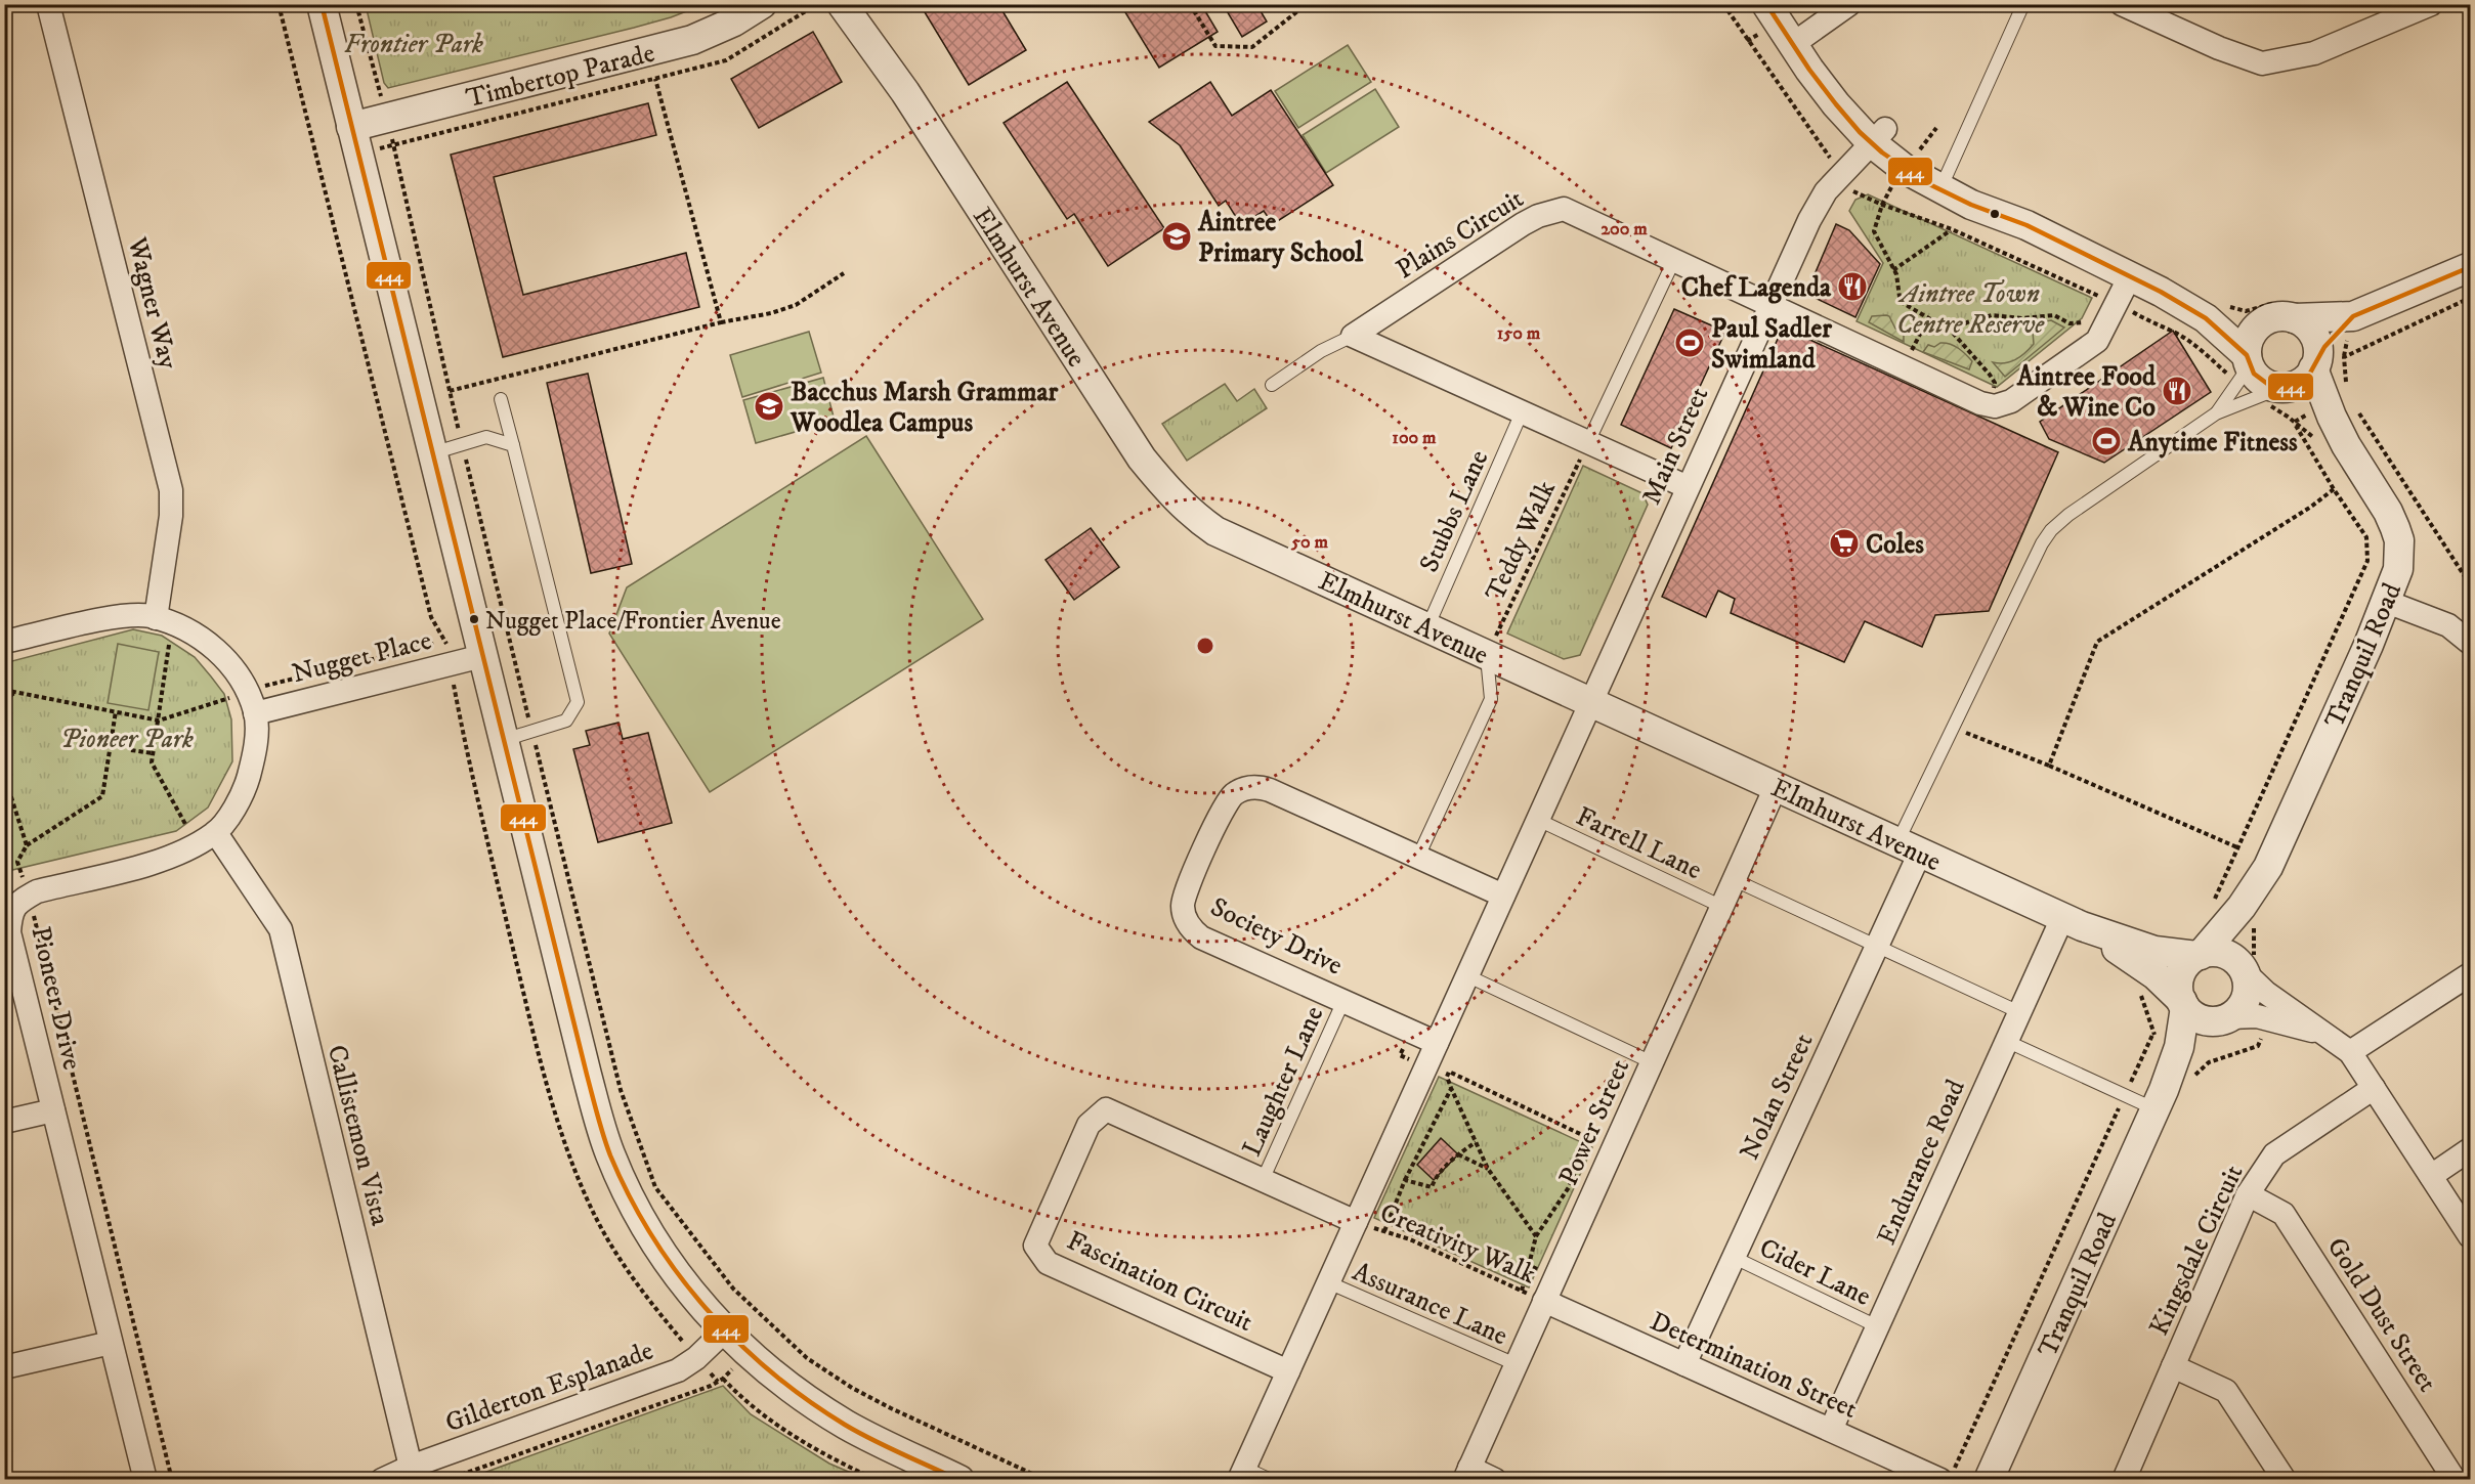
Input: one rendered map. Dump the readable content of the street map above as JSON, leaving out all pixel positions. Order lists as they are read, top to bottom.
{
  "streets": {
    "street": [
      "Timbertop Parade",
      "Plains Circuit",
      "Elmhurst Avenue",
      "Wagner Way",
      "Main Street",
      "Tranquil Road",
      "Nugget Place",
      "Society Drive",
      "Pioneer Drive",
      "Nolan Street",
      "Power Street",
      "Callistemon Vista",
      "Endurance Road",
      "Kingsdale Circuit",
      "Fascination Circuit",
      "Gold Dust Street",
      "Determination Street",
      "Gilderton Esplanade"
    ],
    "lane": [
      "Stubbs Lane",
      "Farrell Lane",
      "Laughter Lane",
      "Cider Lane",
      "Assurance Lane"
    ],
    "path": ["Teddy Walk", "Creativity Walk"]
  },
  "crossings": [
    ["Plains Circuit", "Main Street"],
    ["Elmhurst Avenue", "Main Street"],
    ["Elmhurst Avenue", "Stubbs Lane"],
    ["Elmhurst Avenue", "Teddy Walk"],
    ["Elmhurst Avenue", "Tranquil Road"],
    ["Elmhurst Avenue", "Nolan Street"],
    ["Elmhurst Avenue", "Power Street"],
    ["Elmhurst Avenue", "Endurance Road"],
    ["Wagner Way", "Pioneer Drive"],
    ["Main Street", "Farrell Lane"],
    ["Main Street", "Society Drive"],
    ["Main Street", "Creativity Walk"],
    ["Main Street", "Fascination Circuit"],
    ["Main Street", "Assurance Lane"],
    ["Nugget Place", "Pioneer Drive"],
    ["Farrell Lane", "Power Street"],
    ["Society Drive", "Laughter Lane"],
    ["Pioneer Drive", "Callistemon Vista"],
    ["Laughter Lane", "Fascination Circuit"],
    ["Nolan Street", "Cider Lane"],
    ["Nolan Street", "Determination Street"],
    ["Power Street", "Creativity Walk"],
    ["Power Street", "Assurance Lane"],
    ["Power Street", "Determination Street"],
    ["Callistemon Vista", "Gilderton Esplanade"],
    ["Endurance Road", "Cider Lane"],
    ["Endurance Road", "Determination Street"],
    ["Creativity Walk", "Fascination Circuit"],
    ["Creativity Walk", "Determination Street"],
    ["Kingsdale Circuit", "Gold Dust Street"]
  ],
  "parks": ["Frontier Park", "Aintree Town Centre Reserve", "Pioneer Park"],
  "places": {
    "school or university": ["Aintree Primary School", "Bacchus Marsh Grammar Woodlea Campus"],
    "restaurant": ["Chef Lagenda", "Aintree Food & Wine Co"],
    "sports": ["Paul Sadler Swimland", "Anytime Fitness"],
    "supermarket": ["Coles"],
    "other": ["Nugget Place/Frontier Avenue"]
  },
  "lines": ["transit line 444"],
  "rings": [
    "200 m",
    "150 m",
    "100 m",
    "50 m"
  ]
}
